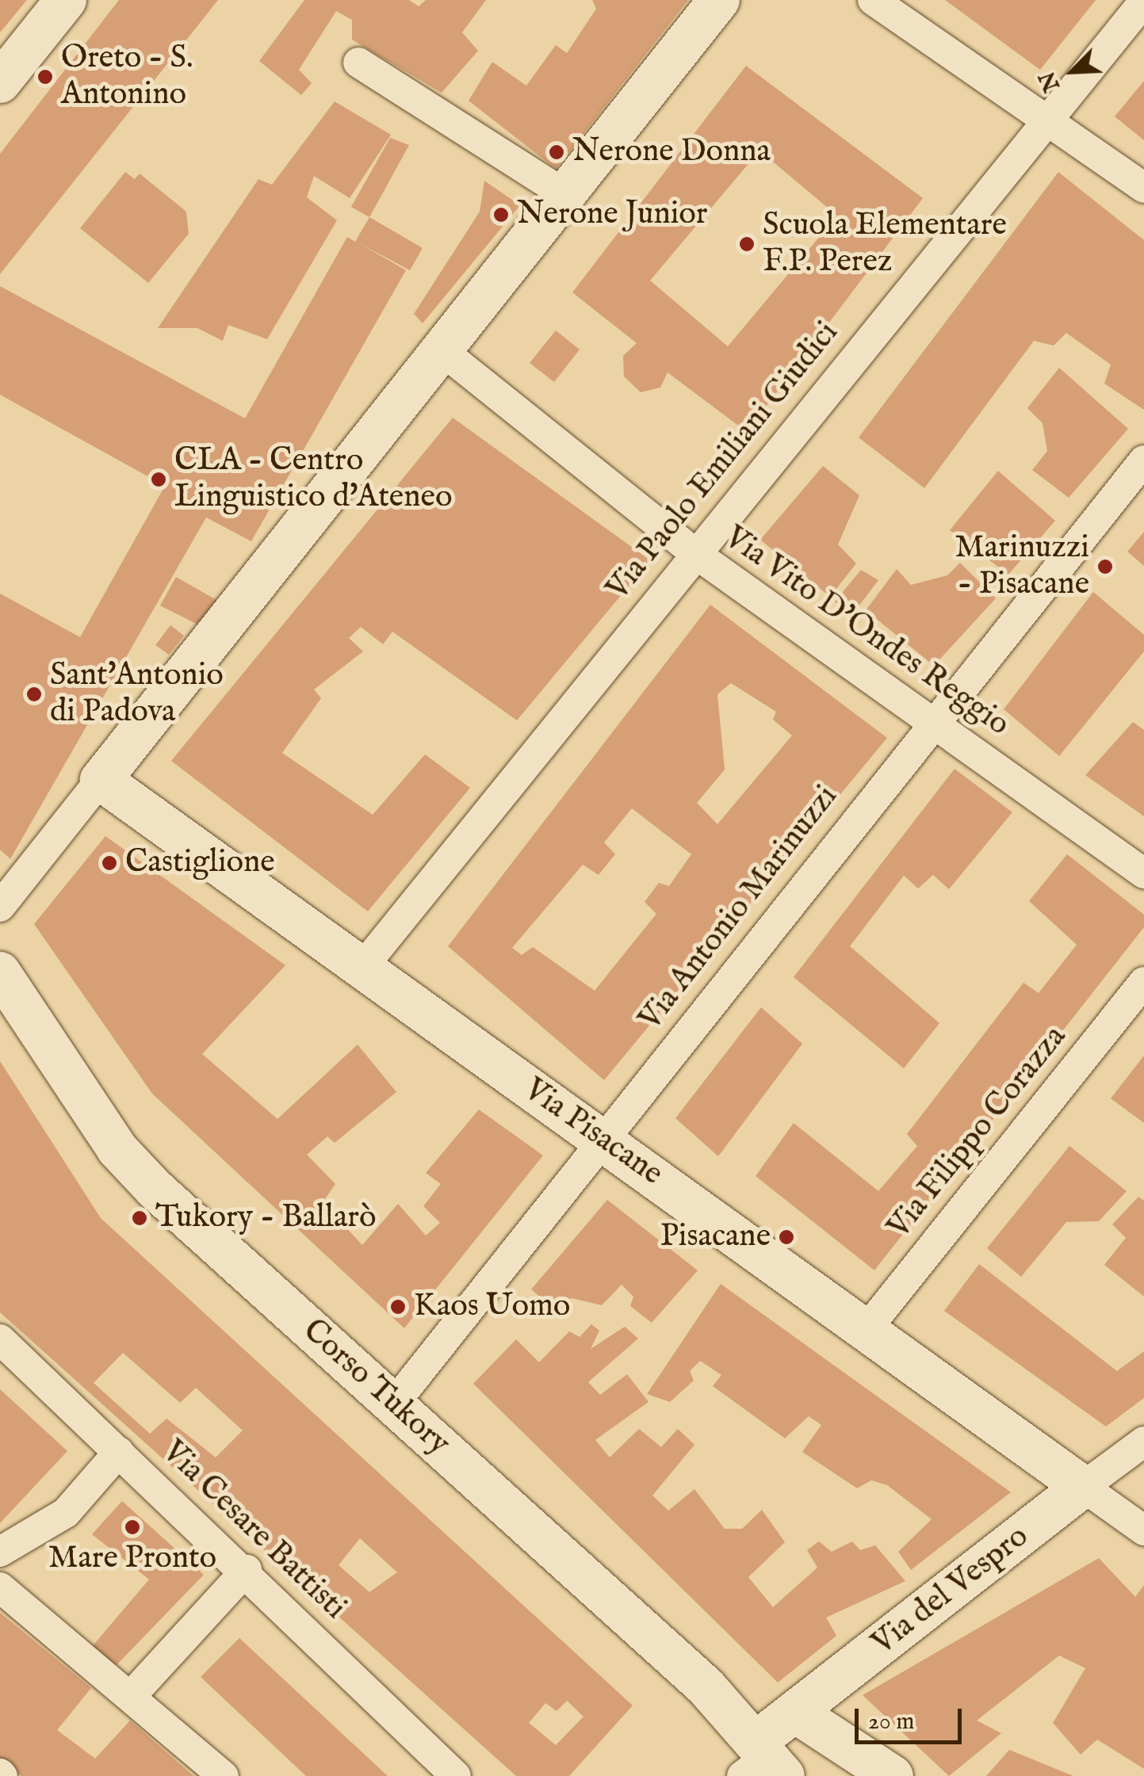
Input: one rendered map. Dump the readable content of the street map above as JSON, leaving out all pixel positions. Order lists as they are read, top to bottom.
{
  "streets": {
    "street": [
      "Via Paolo Emiliani Giudici",
      "Via Vito D'Ondes Reggio",
      "Via Antonio Marinuzzi",
      "Via Pisacane",
      "Via Filippo Corazza",
      "Corso Tukory",
      "Via Cesare Battisti",
      "Via del Vespro"
    ]
  },
  "crossings": [
    ["Via Paolo Emiliani Giudici", "Via Vito D'Ondes Reggio"],
    ["Via Paolo Emiliani Giudici", "Via Pisacane"],
    ["Via Vito D'Ondes Reggio", "Via Antonio Marinuzzi"],
    ["Via Antonio Marinuzzi", "Via Pisacane"],
    ["Via Antonio Marinuzzi", "Corso Tukory"],
    ["Via Pisacane", "Via Filippo Corazza"],
    ["Via Pisacane", "Via del Vespro"],
    ["Corso Tukory", "Via del Vespro"]
  ],
  "places": [
    "Oreto - S. Antonino",
    "Nerone Donna",
    "Nerone Junior",
    "Scuola Elementare F.P. Perez",
    "CLA - Centro Linguistico d'Ateneo",
    "Marinuzzi - Pisacane",
    "Sant'Antonio di Padova",
    "Castiglione",
    "Tukory - Ballarò",
    "Pisacane",
    "Kaos Uomo",
    "Mare Pronto"
  ],
  "scale_bar": "20 m",
  "north": "bottom left"
}
